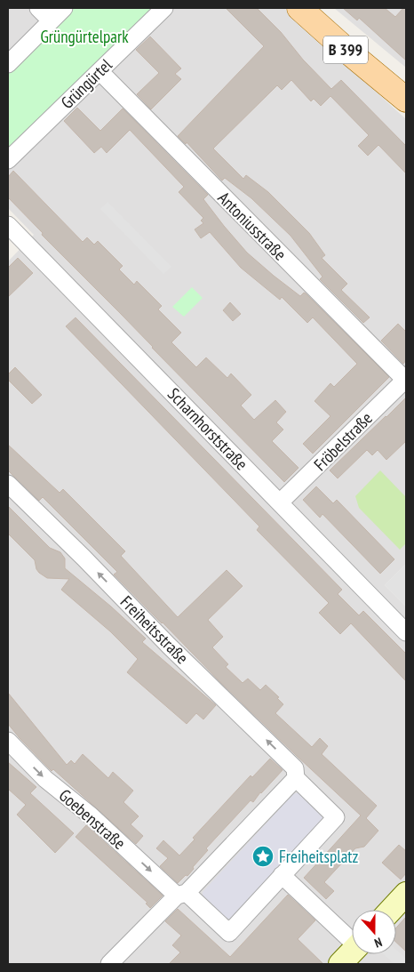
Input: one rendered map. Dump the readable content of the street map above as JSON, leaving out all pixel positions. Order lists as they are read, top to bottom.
{
  "streets": {
    "main road": ["B 399"],
    "street": [
      "Grüngürtel",
      "Antoniusstraße",
      "Scharnhorststraße",
      "Fröbelstraße",
      "Freiheitsstraße",
      "Goebenstraße"
    ]
  },
  "crossings": [
    ["Grüngürtel", "Antoniusstraße"],
    ["Antoniusstraße", "Fröbelstraße"],
    ["Scharnhorststraße", "Fröbelstraße"]
  ],
  "one_way": ["Freiheitsstraße", "Goebenstraße"],
  "parks": ["Grüngürtelpark"],
  "places": {
    "place": ["Freiheitsplatz"]
  },
  "north": "bottom"
}
